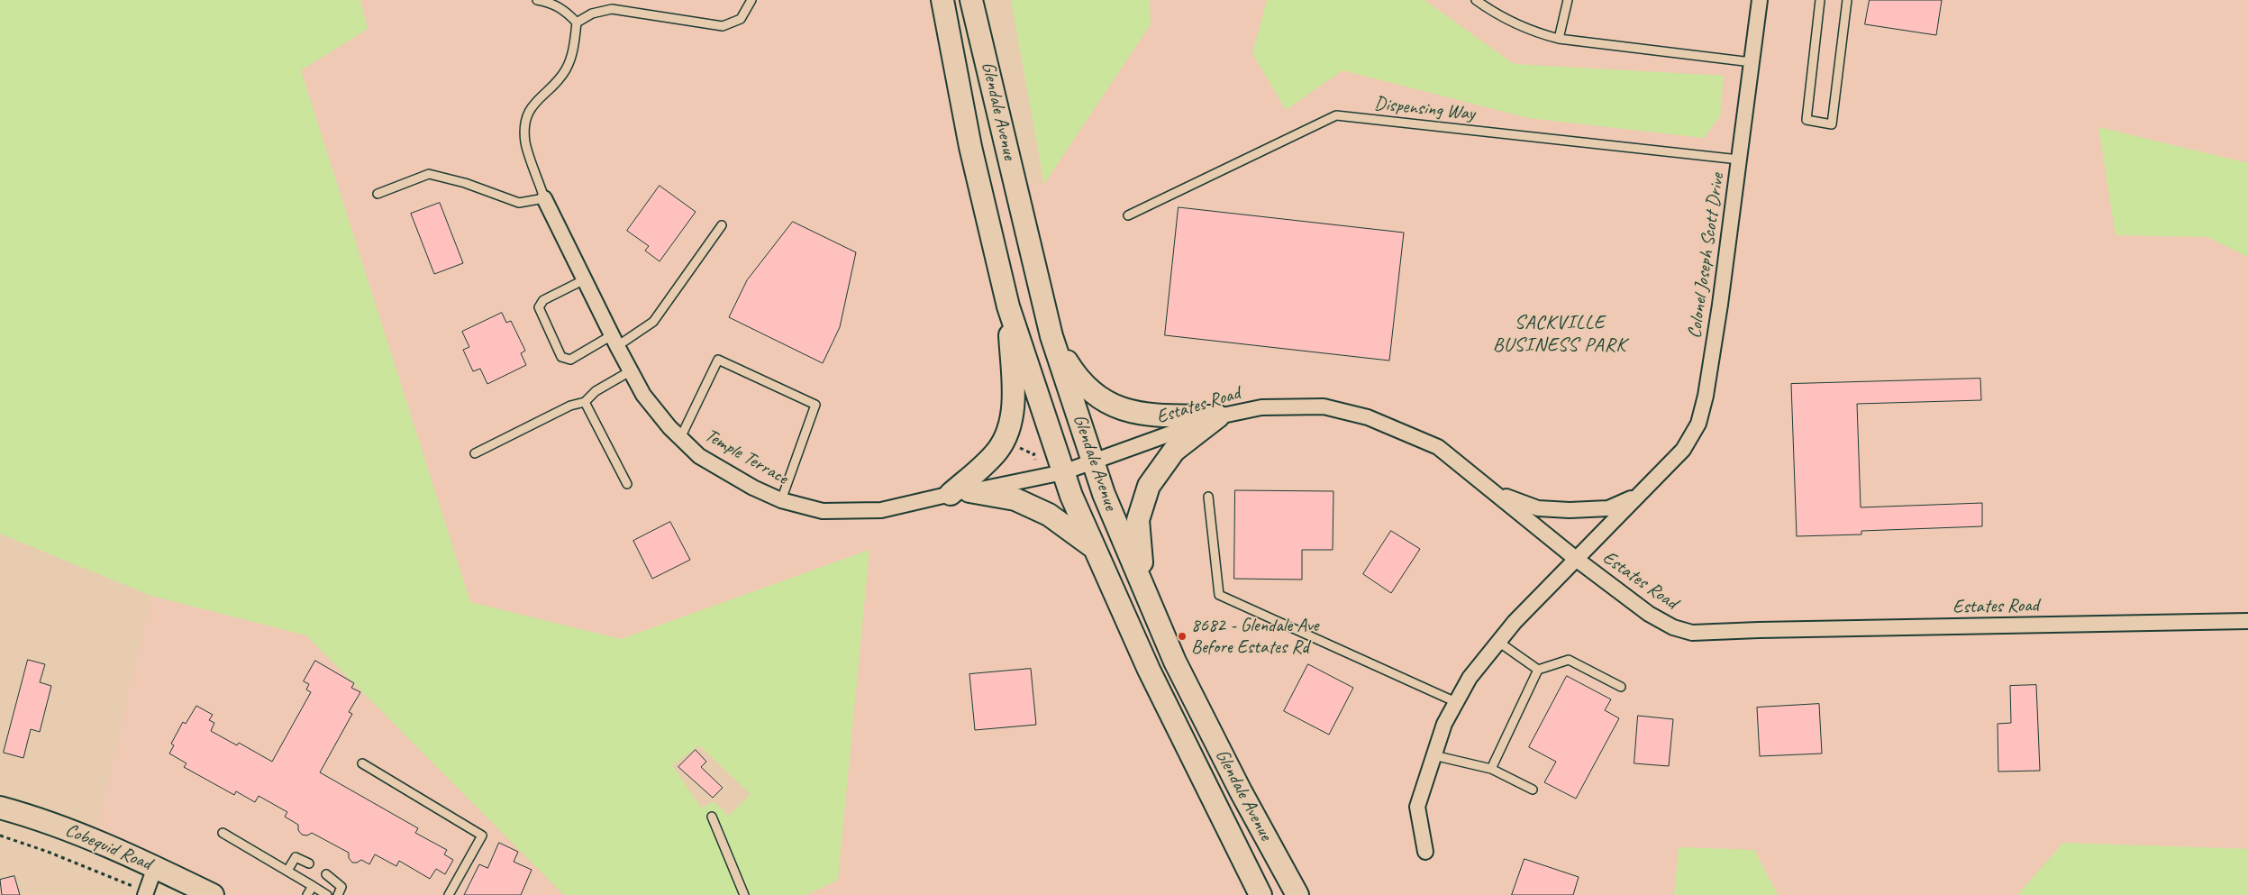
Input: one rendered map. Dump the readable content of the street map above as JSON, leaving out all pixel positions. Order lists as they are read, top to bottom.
{
  "streets": {
    "main road": ["Glendale Avenue", "Cobequid Road"],
    "street": ["Colonel Joseph Scott Drive", "Estates Road", "Temple Terrace"],
    "lane": ["Dispensing Way"]
  },
  "crossings": [
    ["Dispensing Way", "Colonel Joseph Scott Drive"],
    ["Glendale Avenue", "Estates Road"],
    ["Glendale Avenue", "Temple Terrace"],
    ["Colonel Joseph Scott Drive", "Estates Road"],
    ["Estates Road", "Temple Terrace"]
  ],
  "districts": ["SACKVILLE BUSINESS PARK"],
  "places": ["8682 - Glendale Ave Before Estates Rd"]
}
